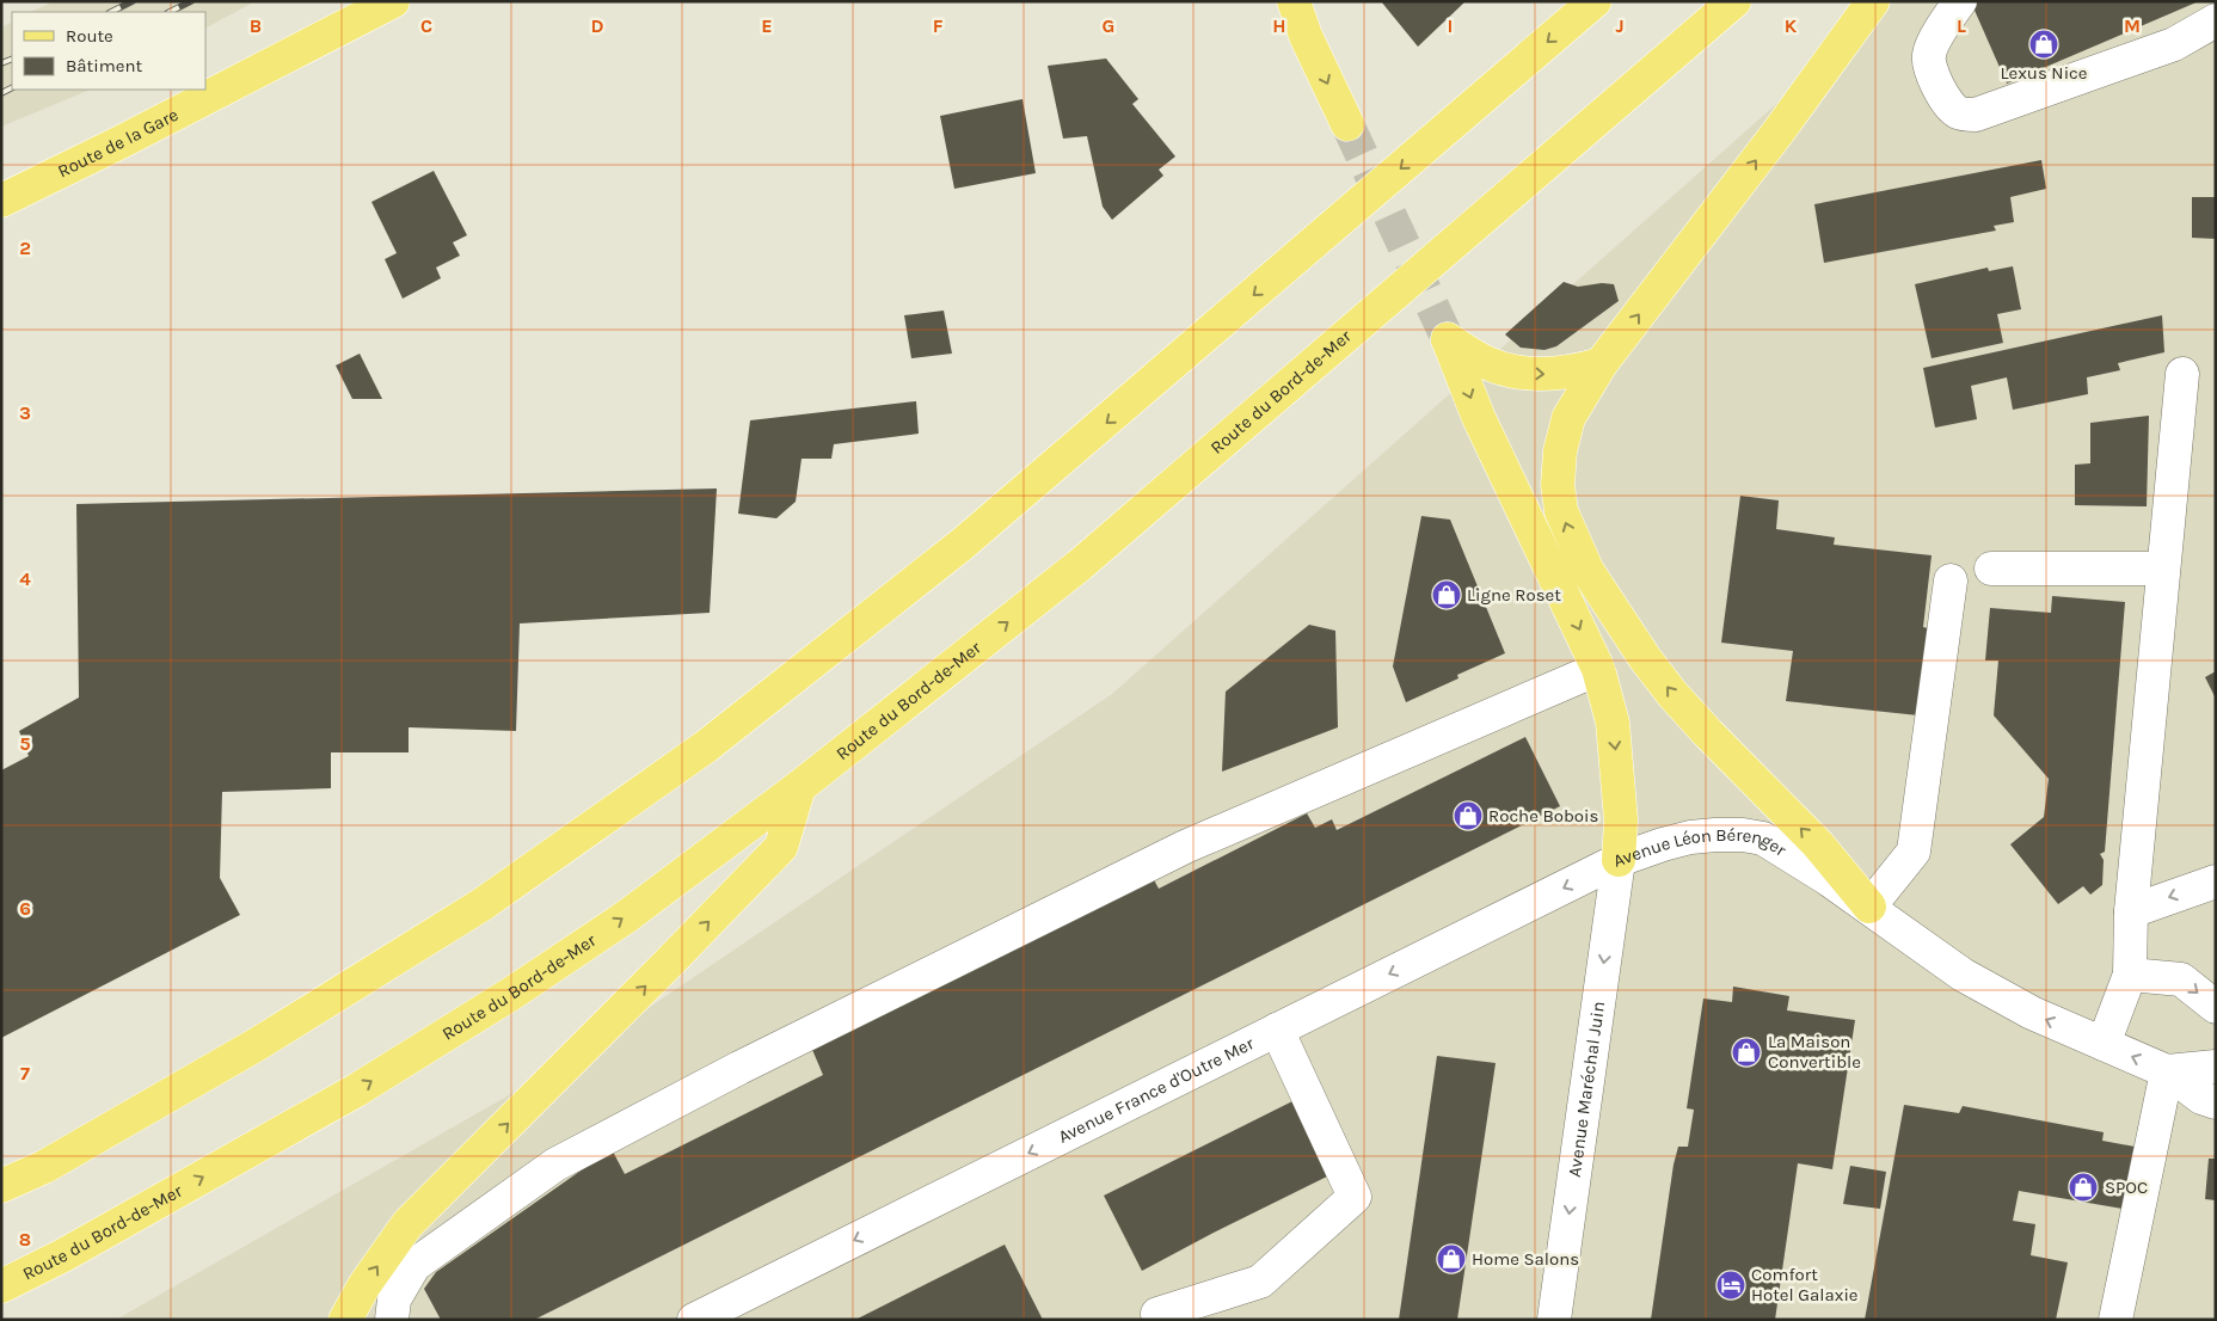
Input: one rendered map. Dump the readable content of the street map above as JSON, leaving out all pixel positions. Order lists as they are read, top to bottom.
{
  "streets": {
    "main road": ["Route de la Gare", "Route du Bord-de-Mer", "Avenue Léon Bérenger"],
    "street": ["Avenue France d'Outre Mer", "Avenue Maréchal Juin"]
  },
  "crossings": [
    ["Avenue Léon Bérenger", "Avenue France d'Outre Mer"],
    ["Avenue Léon Bérenger", "Avenue Maréchal Juin"],
    ["Avenue France d'Outre Mer", "Avenue Maréchal Juin"]
  ],
  "one_way": ["Avenue Maréchal Juin"],
  "places": {
    "shop": [
      "Lexus Nice",
      "Ligne Roset",
      "Roche Bobois",
      "La Maison Convertible",
      "SPOC",
      "Home Salons"
    ],
    "hotel": ["Comfort Hotel Galaxie"]
  },
  "legend": ["Route", "Bâtiment"],
  "grid": {
    "columns": [
      "B",
      "C",
      "D",
      "E",
      "F",
      "G",
      "H",
      "I",
      "J",
      "K",
      "L",
      "M"
    ],
    "rows": [
      "2",
      "3",
      "4",
      "5",
      "6",
      "7",
      "8"
    ]
  }
}
